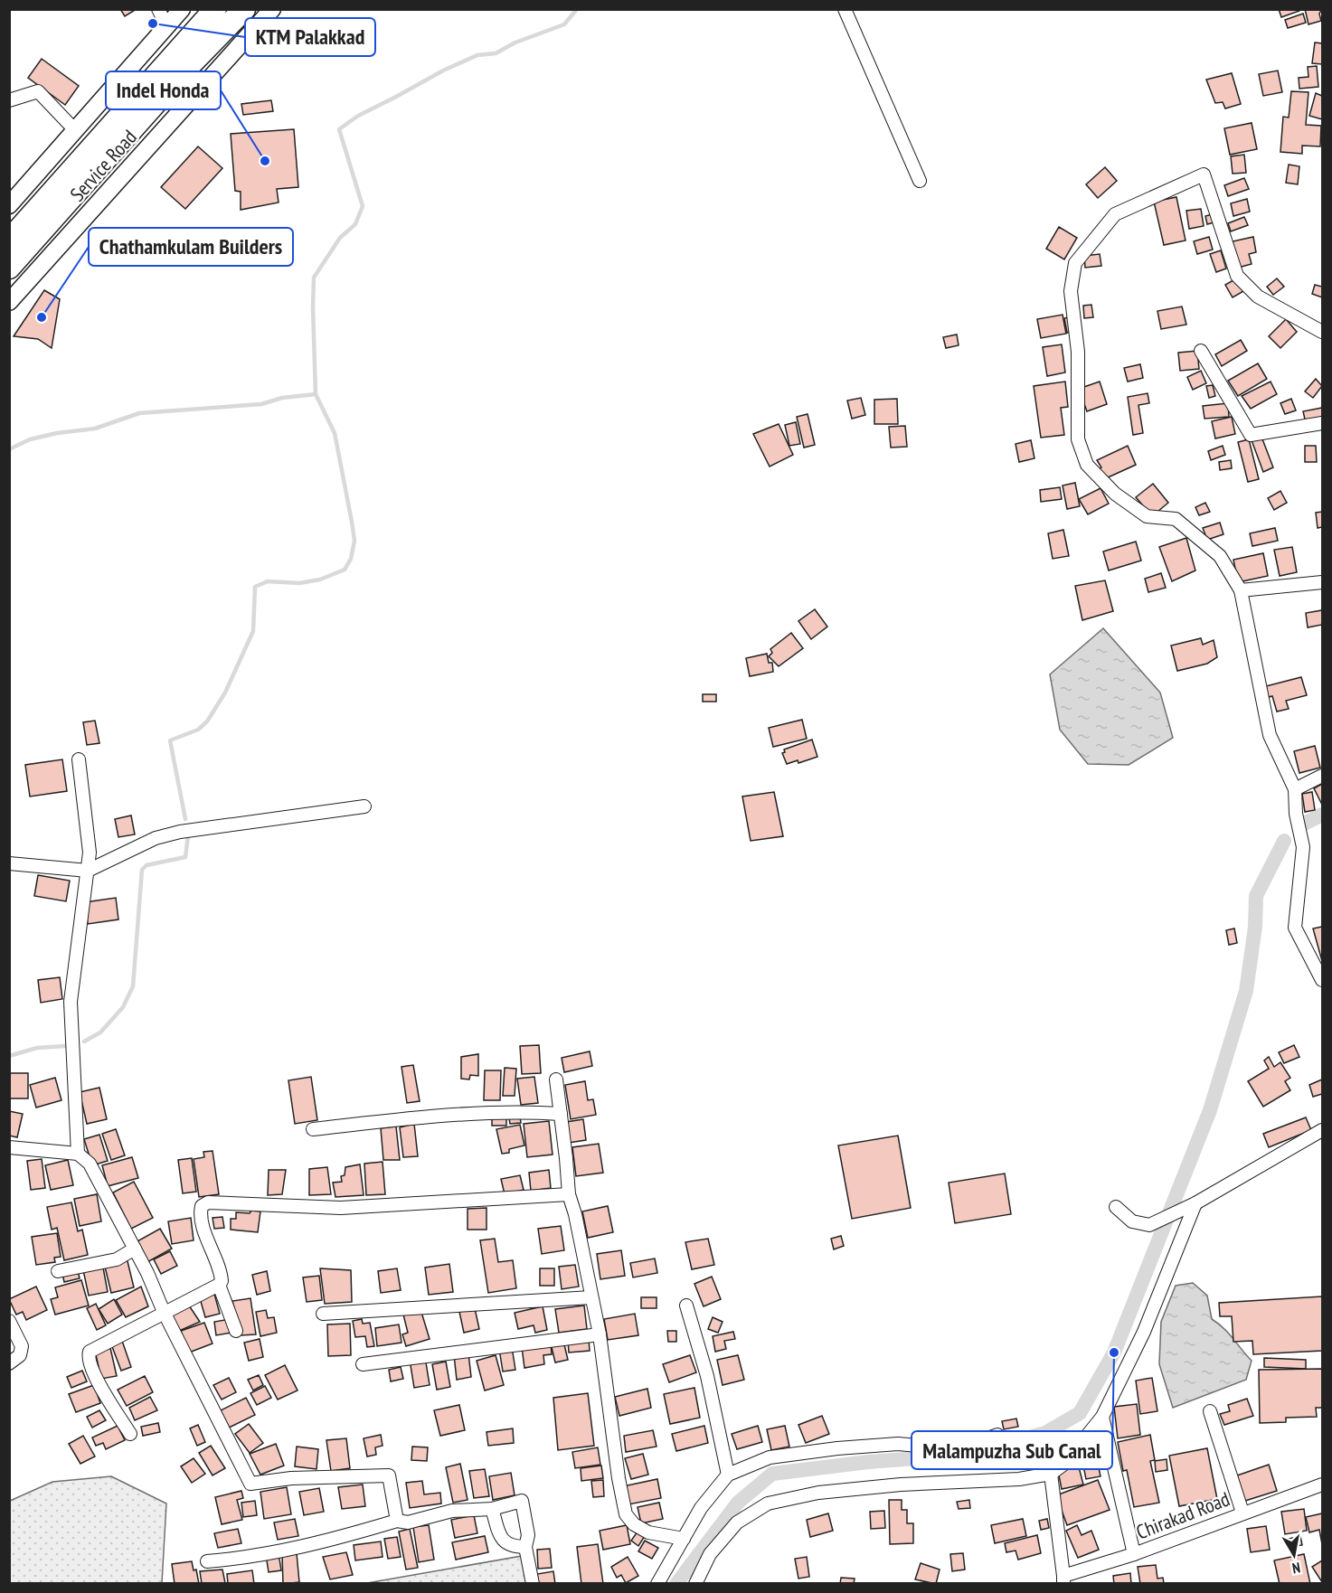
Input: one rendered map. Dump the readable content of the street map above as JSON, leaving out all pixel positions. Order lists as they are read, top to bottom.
{
  "streets": {
    "street": ["Service Road", "Chirakad Road"]
  },
  "places": [
    "KTM Palakkad",
    "Indel Honda",
    "Chathamkulam Builders",
    "Malampuzha Sub Canal"
  ],
  "north": "bottom"
}
